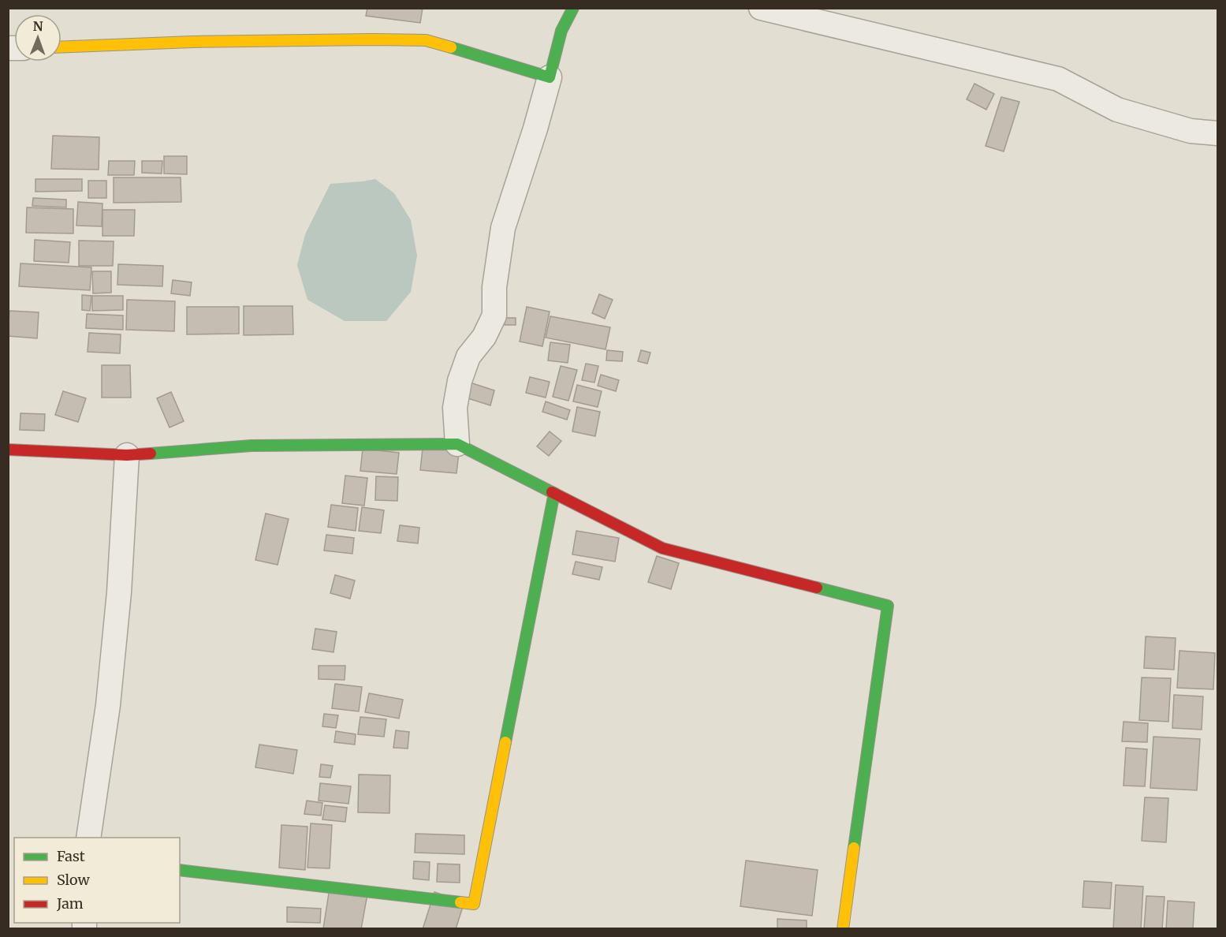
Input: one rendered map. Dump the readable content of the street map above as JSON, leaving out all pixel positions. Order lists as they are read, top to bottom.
{
  "legend": ["Fast", "Slow", "Jam"],
  "north": "top"
}
